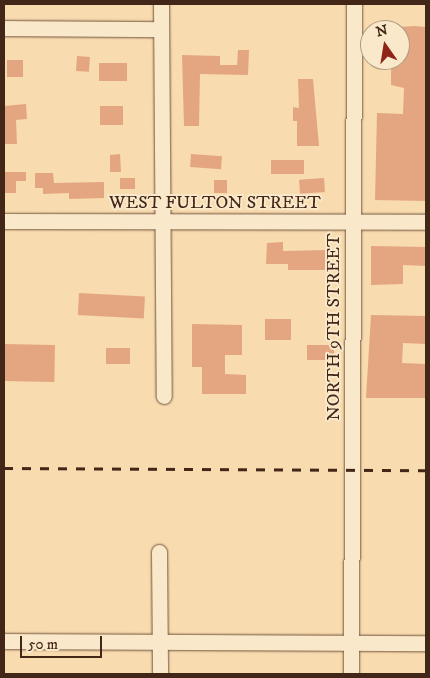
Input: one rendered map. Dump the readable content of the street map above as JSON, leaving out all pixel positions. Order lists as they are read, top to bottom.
{
  "streets": {
    "street": ["WEST FULTON STREET", "NORTH 9TH STREET"]
  },
  "crossings": [
    ["WEST FULTON STREET", "NORTH 9TH STREET"]
  ],
  "scale_bar": "50 m",
  "north": "top"
}
